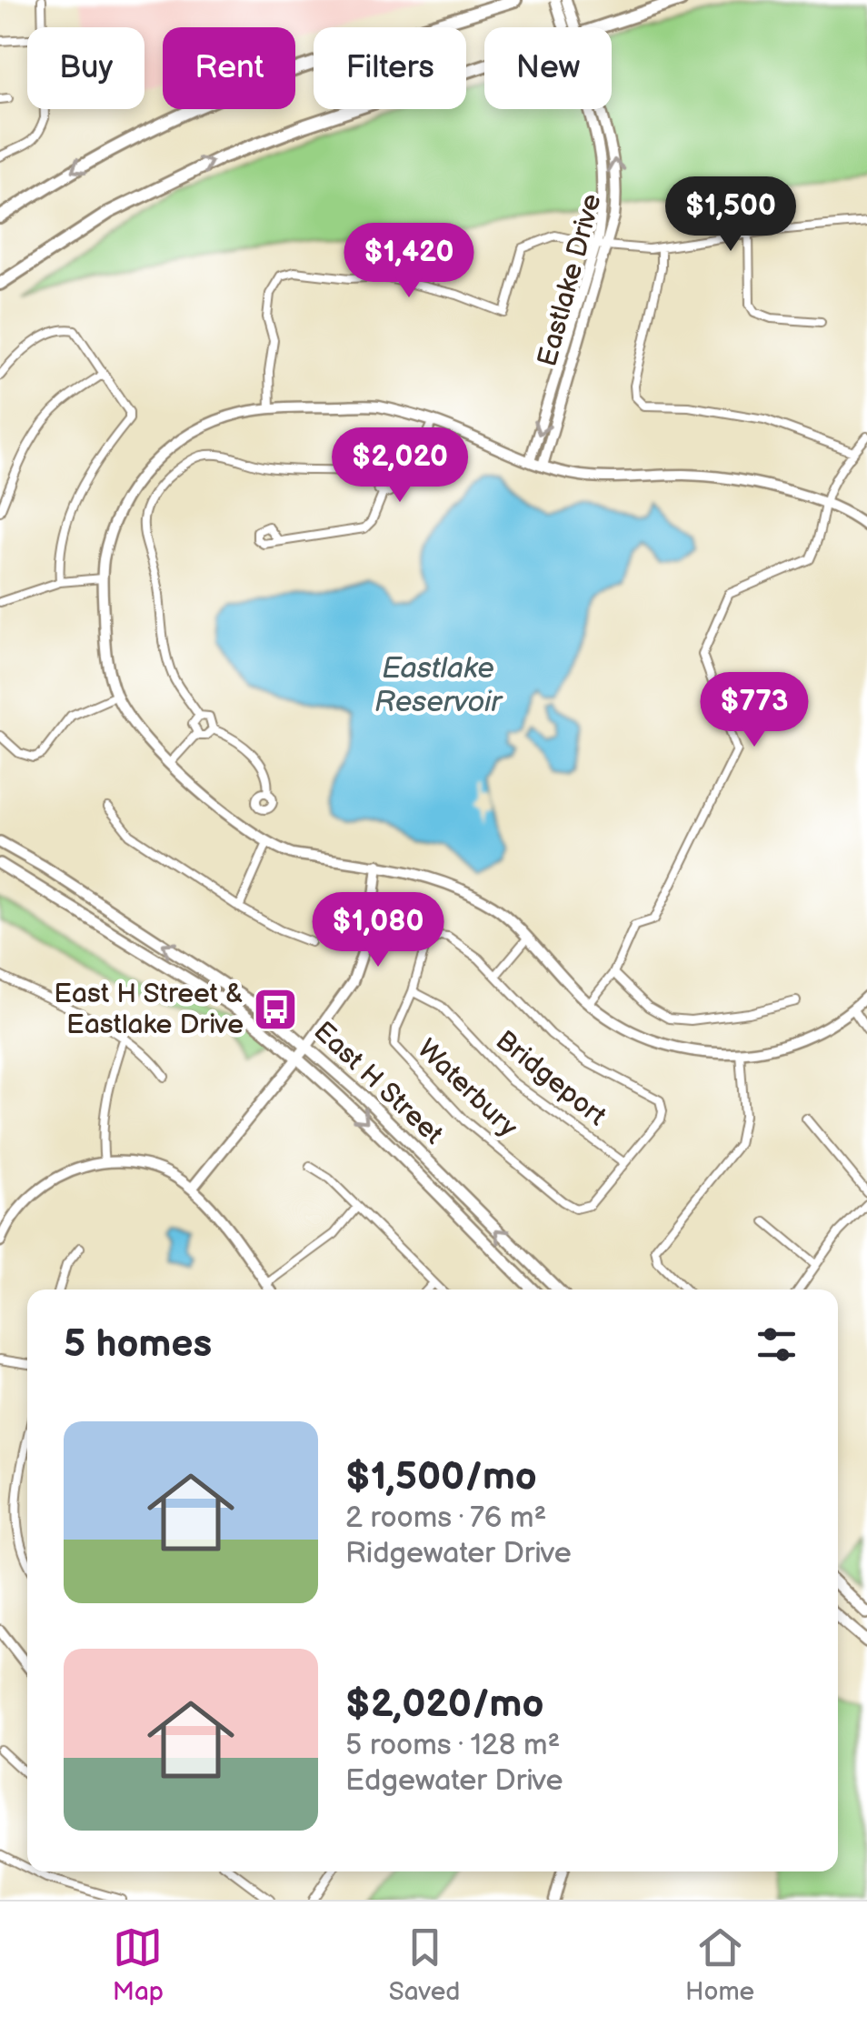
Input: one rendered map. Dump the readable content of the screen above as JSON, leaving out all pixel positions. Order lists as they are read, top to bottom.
{
  "streets": {
    "main road": ["East H Street"],
    "street": ["Eastlake Drive", "Bridgeport", "Waterbury"]
  },
  "crossings": [
    ["Bridgeport", "Waterbury"]
  ],
  "water": ["Eastlake Reservoir"],
  "places": {
    "bus stop": ["East H Street & Eastlake Drive"]
  },
  "page": {
    "chip": [
      "Buy",
      "Rent",
      "Filters",
      "New"
    ],
    "price": [
      "$1,500",
      "$1,420",
      "$2,020",
      "$773",
      "$1,080"
    ],
    "heading": "5 homes",
    "list": [
      {
        "name": "$1,500/mo",
        "note": "2 rooms · 76 m² · Ridgewater Drive"
      },
      {
        "name": "$2,020/mo",
        "note": "5 rooms · 128 m² · Edgewater Drive"
      }
    ],
    "tabs": ["Map", "Saved", "Home"]
  }
}
